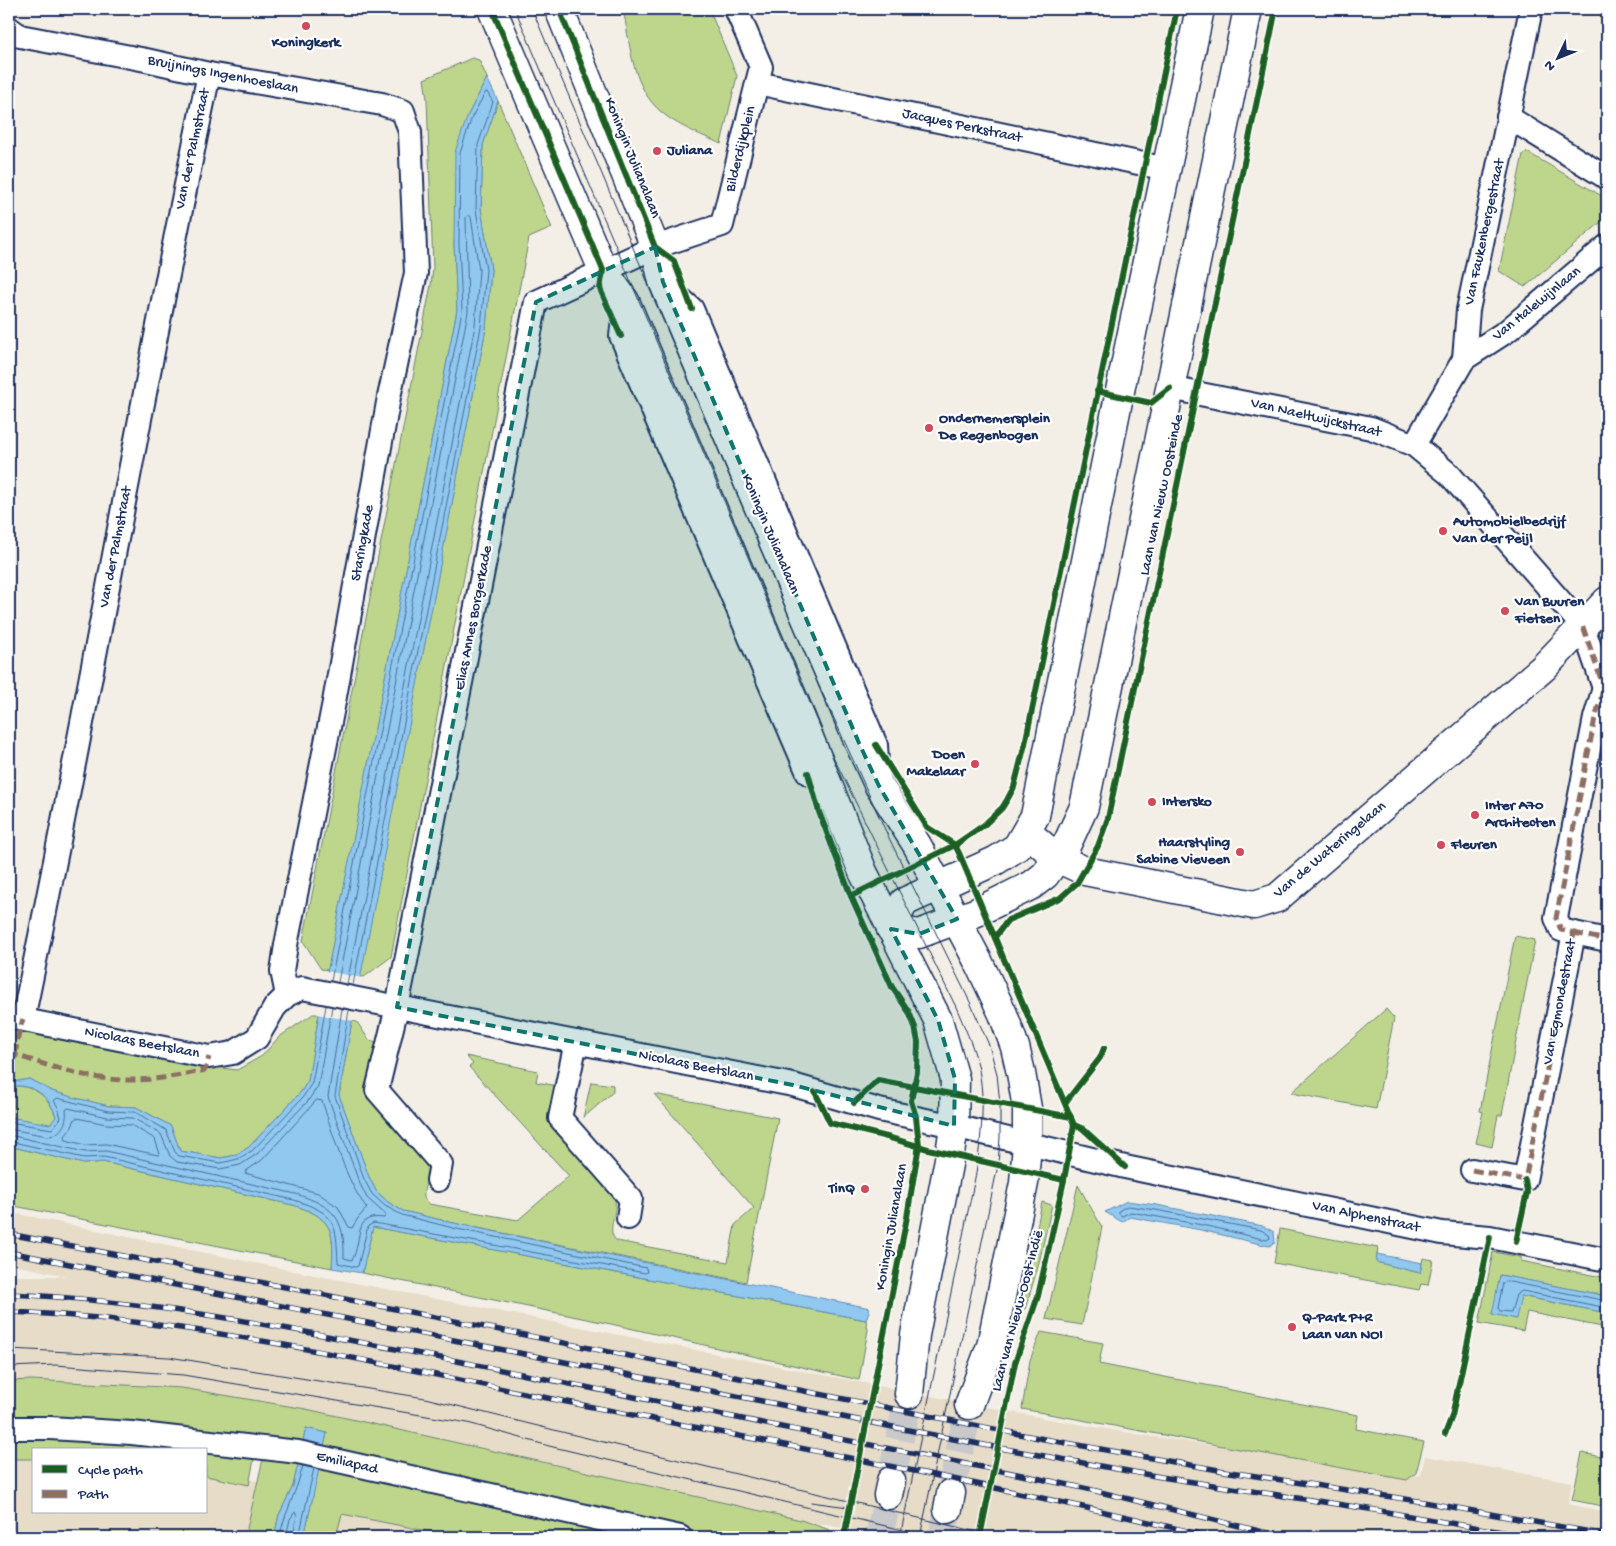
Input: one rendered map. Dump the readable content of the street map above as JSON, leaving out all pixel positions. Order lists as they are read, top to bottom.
{
  "streets": {
    "main road": [
      "Koningin Julianalaan",
      "Laan van Nieuw Oosteinde",
      "Van de Wateringelaan",
      "Laan van Nieuw-Oost-Indië"
    ],
    "street": [
      "Bruijnings Ingenhoeslaan",
      "Jacques Perkstraat",
      "Van der Palmstraat",
      "Bilderdijkplein",
      "Van Faukenbergestraat",
      "Van Halewijnlaan",
      "Van Naeltwijckstraat",
      "Staringkade",
      "Elias Annes Borgerkade",
      "Van Egmondestraat",
      "Nicolaas Beetslaan",
      "Van Alphenstraat",
      "Emiliapad"
    ]
  },
  "crossings": [
    ["Bruijnings Ingenhoeslaan", "Van der Palmstraat"],
    ["Bruijnings Ingenhoeslaan", "Staringkade"],
    ["Jacques Perkstraat", "Bilderdijkplein"],
    ["Van der Palmstraat", "Nicolaas Beetslaan"],
    ["Bilderdijkplein", "Koningin Julianalaan"],
    ["Koningin Julianalaan", "Laan van Nieuw Oosteinde"],
    ["Koningin Julianalaan", "Nicolaas Beetslaan"],
    ["Koningin Julianalaan", "Van Alphenstraat"],
    ["Koningin Julianalaan", "Laan van Nieuw-Oost-Indië"],
    ["Van Faukenbergestraat", "Van Halewijnlaan"],
    ["Van Faukenbergestraat", "Van Naeltwijckstraat"],
    ["Van Naeltwijckstraat", "Laan van Nieuw Oosteinde"],
    ["Van Naeltwijckstraat", "Van de Wateringelaan"],
    ["Van Naeltwijckstraat", "Van Egmondestraat"],
    ["Laan van Nieuw Oosteinde", "Van de Wateringelaan"],
    ["Staringkade", "Nicolaas Beetslaan"],
    ["Elias Annes Borgerkade", "Nicolaas Beetslaan"],
    ["Nicolaas Beetslaan", "Van Alphenstraat"],
    ["Nicolaas Beetslaan", "Laan van Nieuw-Oost-Indië"],
    ["Van Alphenstraat", "Laan van Nieuw-Oost-Indië"]
  ],
  "places": [
    "Koningkerk",
    "Juliana",
    "Ondernemersplein De Regenbogen",
    "Automobielbedrijf Van der Peijl",
    "Van Buuren Fietsen",
    "Doen Makelaar",
    "Intersko",
    "Inter A70 Architecten",
    "Fleuren",
    "Haarstyling Sabine Vieveen",
    "TinQ",
    "Q-Park P+R Laan van NOI"
  ],
  "legend": ["Cycle path", "Path"],
  "north": "bottom left"
}
